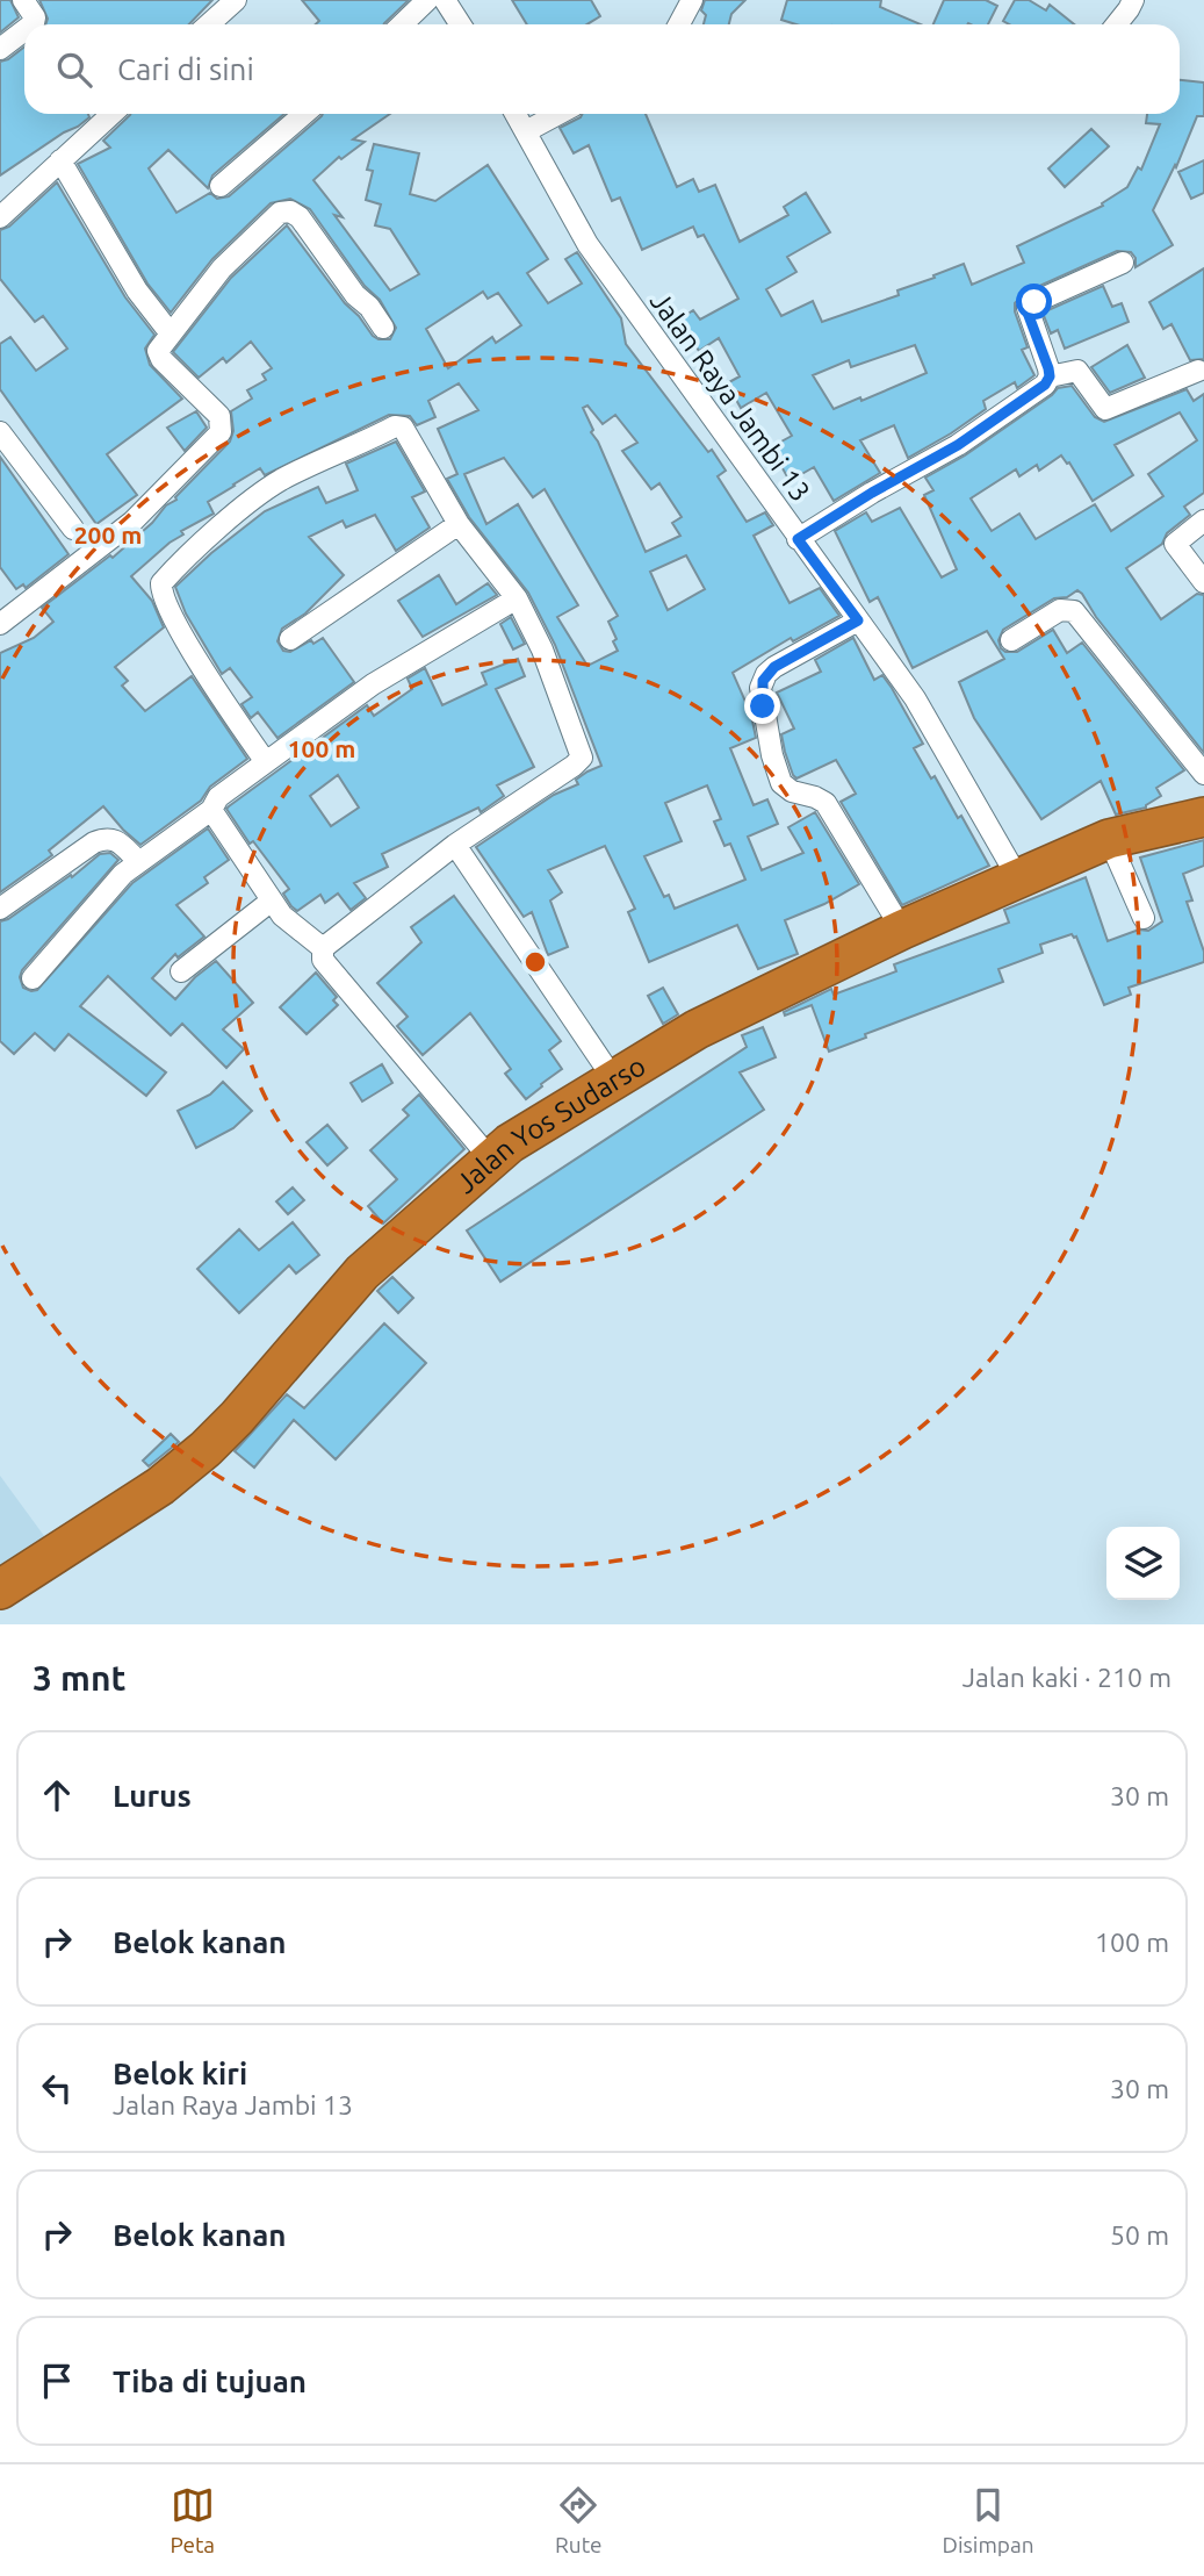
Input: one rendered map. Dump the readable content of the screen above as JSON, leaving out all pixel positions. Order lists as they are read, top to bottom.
{
  "streets": {
    "highway": ["Jalan Yos Sudarso"],
    "street": ["Jalan Raya Jambi 13"]
  },
  "crossings": [
    ["Jalan Raya Jambi 13", "Jalan Yos Sudarso"]
  ],
  "page": {
    "search": "Cari di sini",
    "heading": ["3 mnt", "Jalan kaki · 210 m"],
    "list": [
      ["Lurus", "30 m"],
      ["Belok kanan", "100 m"],
      ["Belok kiri", "Jalan Raya Jambi 13", "30 m"],
      ["Belok kanan", "50 m"],
      "Tiba di tujuan"
    ],
    "nav": ["Peta", "Rute", "Disimpan"]
  },
  "rings": ["200 m", "100 m"]
}
